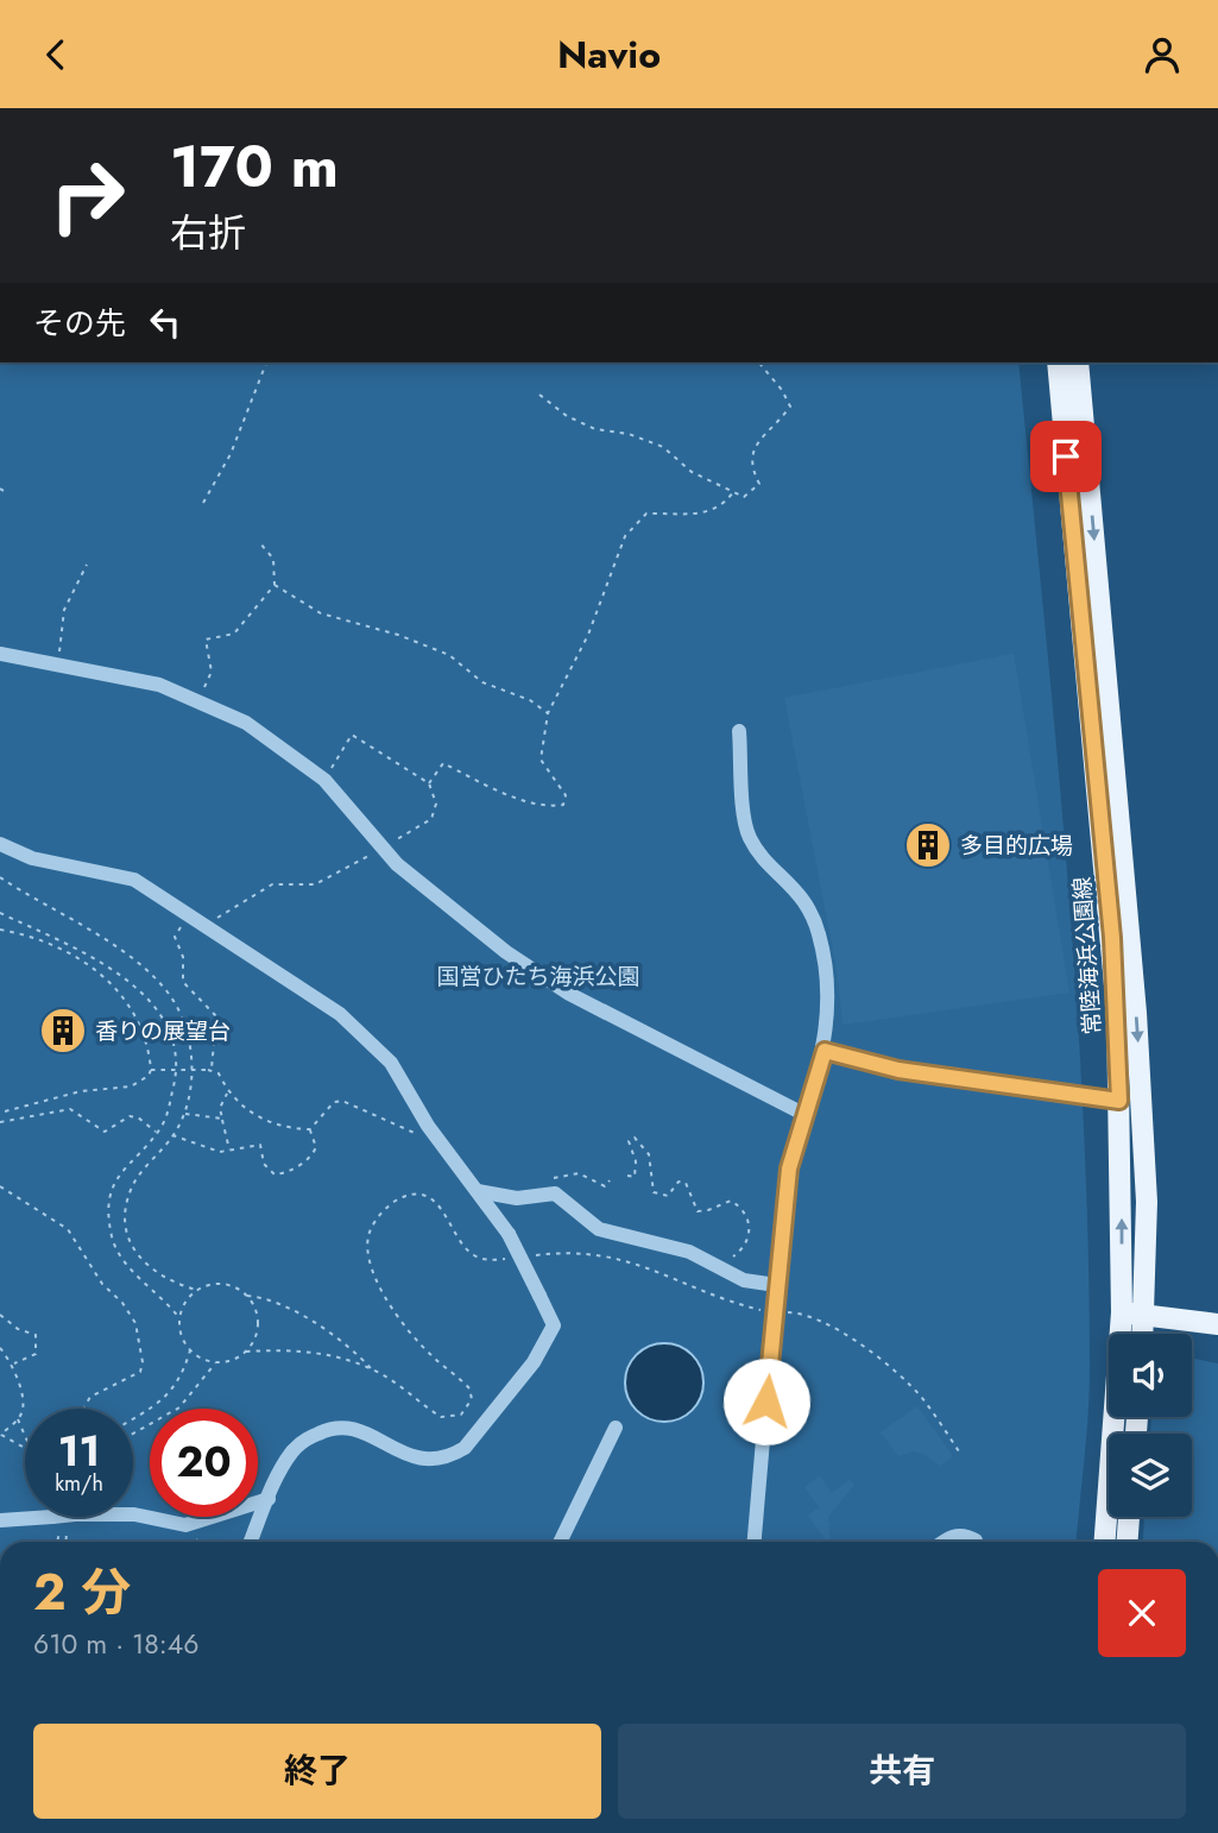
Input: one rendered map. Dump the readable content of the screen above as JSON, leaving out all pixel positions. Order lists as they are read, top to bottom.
{
  "streets": {
    "main road": ["常陸海浜公園線"]
  },
  "parks": ["国営ひたち海浜公園"],
  "places": {
    "building": ["多目的広場", "香りの展望台"]
  },
  "page": {
    "header": "Navio",
    "turn": ["170 m", "右折"],
    "then": "その先",
    "speed": "11 km/h",
    "limit": "20",
    "heading": ["2 分", "610 m · 18:46"],
    "buttons": ["終了", "共有"]
  }
}
